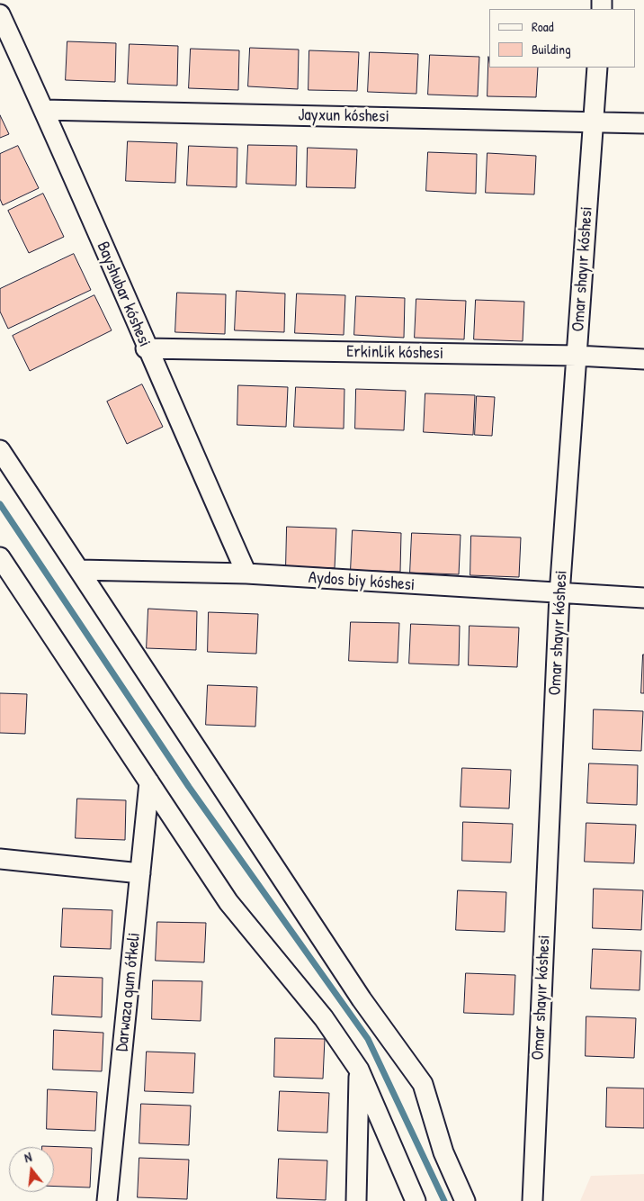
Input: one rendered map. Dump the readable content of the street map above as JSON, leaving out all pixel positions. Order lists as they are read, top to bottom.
{
  "streets": {
    "street": [
      "Jayxun kóshesi",
      "Omar shayır kóshesi",
      "Bayshubar kóshesi",
      "Erkinlik kóshesi",
      "Aydos biy kóshesi",
      "Darwaza qum ótkeli"
    ]
  },
  "crossings": [
    ["Jayxun kóshesi", "Omar shayır kóshesi"],
    ["Jayxun kóshesi", "Bayshubar kóshesi"],
    ["Omar shayır kóshesi", "Erkinlik kóshesi"],
    ["Omar shayır kóshesi", "Aydos biy kóshesi"],
    ["Bayshubar kóshesi", "Erkinlik kóshesi"],
    ["Bayshubar kóshesi", "Aydos biy kóshesi"]
  ],
  "legend": ["Road", "Building"],
  "north": "top"
}
